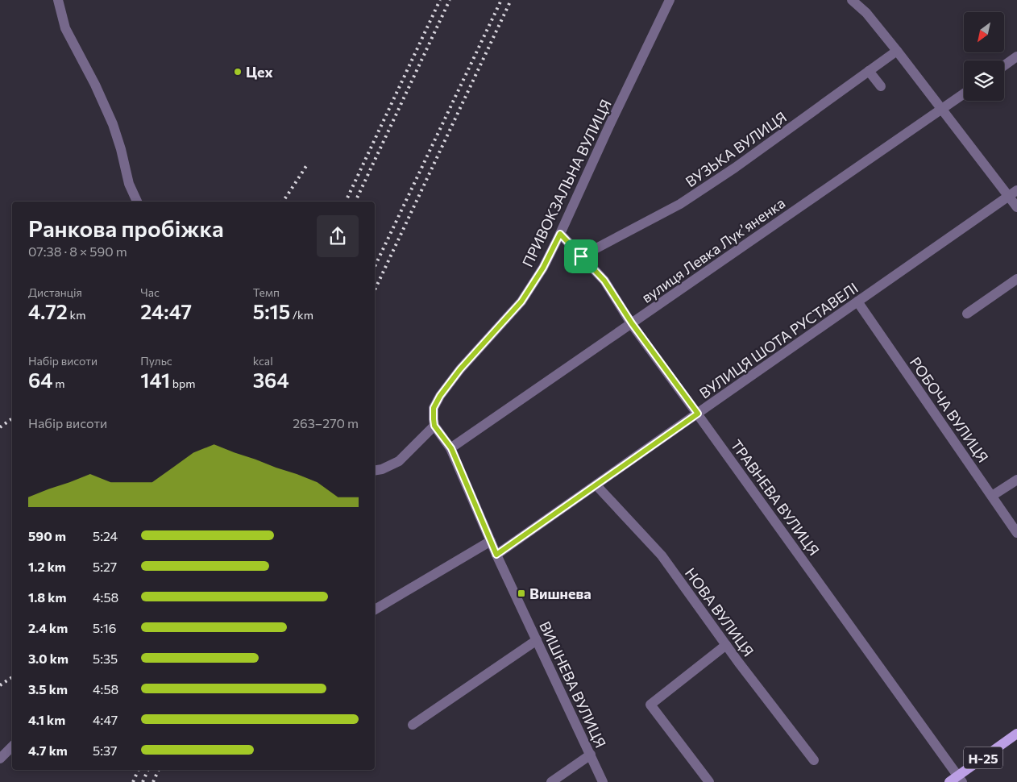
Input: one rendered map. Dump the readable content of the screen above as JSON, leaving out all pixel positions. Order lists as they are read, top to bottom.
{
  "streets": {
    "main road": ["Н-25"],
    "street": [
      "ВУЗЬКА ВУЛИЦЯ",
      "ПРИВОКЗАЛЬНА ВУЛИЦЯ",
      "вулиця Левка Лукʼяненка",
      "ВУЛИЦЯ ШОТА РУСТАВЕЛІ",
      "РОБОЧА ВУЛИЦЯ",
      "ТРАВНЕВА ВУЛИЦЯ",
      "НОВА ВУЛИЦЯ",
      "ВИШНЕВА ВУЛИЦЯ"
    ]
  },
  "crossings": [
    ["ВУЗЬКА ВУЛИЦЯ", "ТРАВНЕВА ВУЛИЦЯ"],
    ["ПРИВОКЗАЛЬНА ВУЛИЦЯ", "ТРАВНЕВА ВУЛИЦЯ"],
    ["ПРИВОКЗАЛЬНА ВУЛИЦЯ", "ВИШНЕВА ВУЛИЦЯ"],
    ["вулиця Левка Лукʼяненка", "ТРАВНЕВА ВУЛИЦЯ"],
    ["вулиця Левка Лукʼяненка", "ВИШНЕВА ВУЛИЦЯ"],
    ["ВУЛИЦЯ ШОТА РУСТАВЕЛІ", "РОБОЧА ВУЛИЦЯ"],
    ["ВУЛИЦЯ ШОТА РУСТАВЕЛІ", "ТРАВНЕВА ВУЛИЦЯ"],
    ["ВУЛИЦЯ ШОТА РУСТАВЕЛІ", "НОВА ВУЛИЦЯ"],
    ["ВУЛИЦЯ ШОТА РУСТАВЕЛІ", "ВИШНЕВА ВУЛИЦЯ"],
    ["ТРАВНЕВА ВУЛИЦЯ", "Н-25"]
  ],
  "places": {
    "other": ["Цех"],
    "transit": ["Вишнева"]
  },
  "north": "bottom left",
  "page": {
    "heading": ["Ранкова пробіжка", "07:38 · 8 × 590 m"],
    "stats": [
      ["Дистанція", "4.72 km"],
      ["Час", "24:47"],
      ["Темп", "5:15 /km"],
      ["Набір висоти", "64 m"],
      ["Пульс", "141 bpm"],
      ["kcal", "364"]
    ],
    "chart": ["Набір висоти", "263–270 m"],
    "list": [
      {
        "name": "590 m",
        "note": "5:24"
      },
      {
        "name": "1.2 km",
        "note": "5:27"
      },
      {
        "name": "1.8 km",
        "note": "4:58"
      },
      {
        "name": "2.4 km",
        "note": "5:16"
      },
      {
        "name": "3.0 km",
        "note": "5:35"
      },
      {
        "name": "3.5 km",
        "note": "4:58"
      },
      {
        "name": "4.1 km",
        "note": "4:47"
      },
      {
        "name": "4.7 km",
        "note": "5:37"
      }
    ]
  }
}
